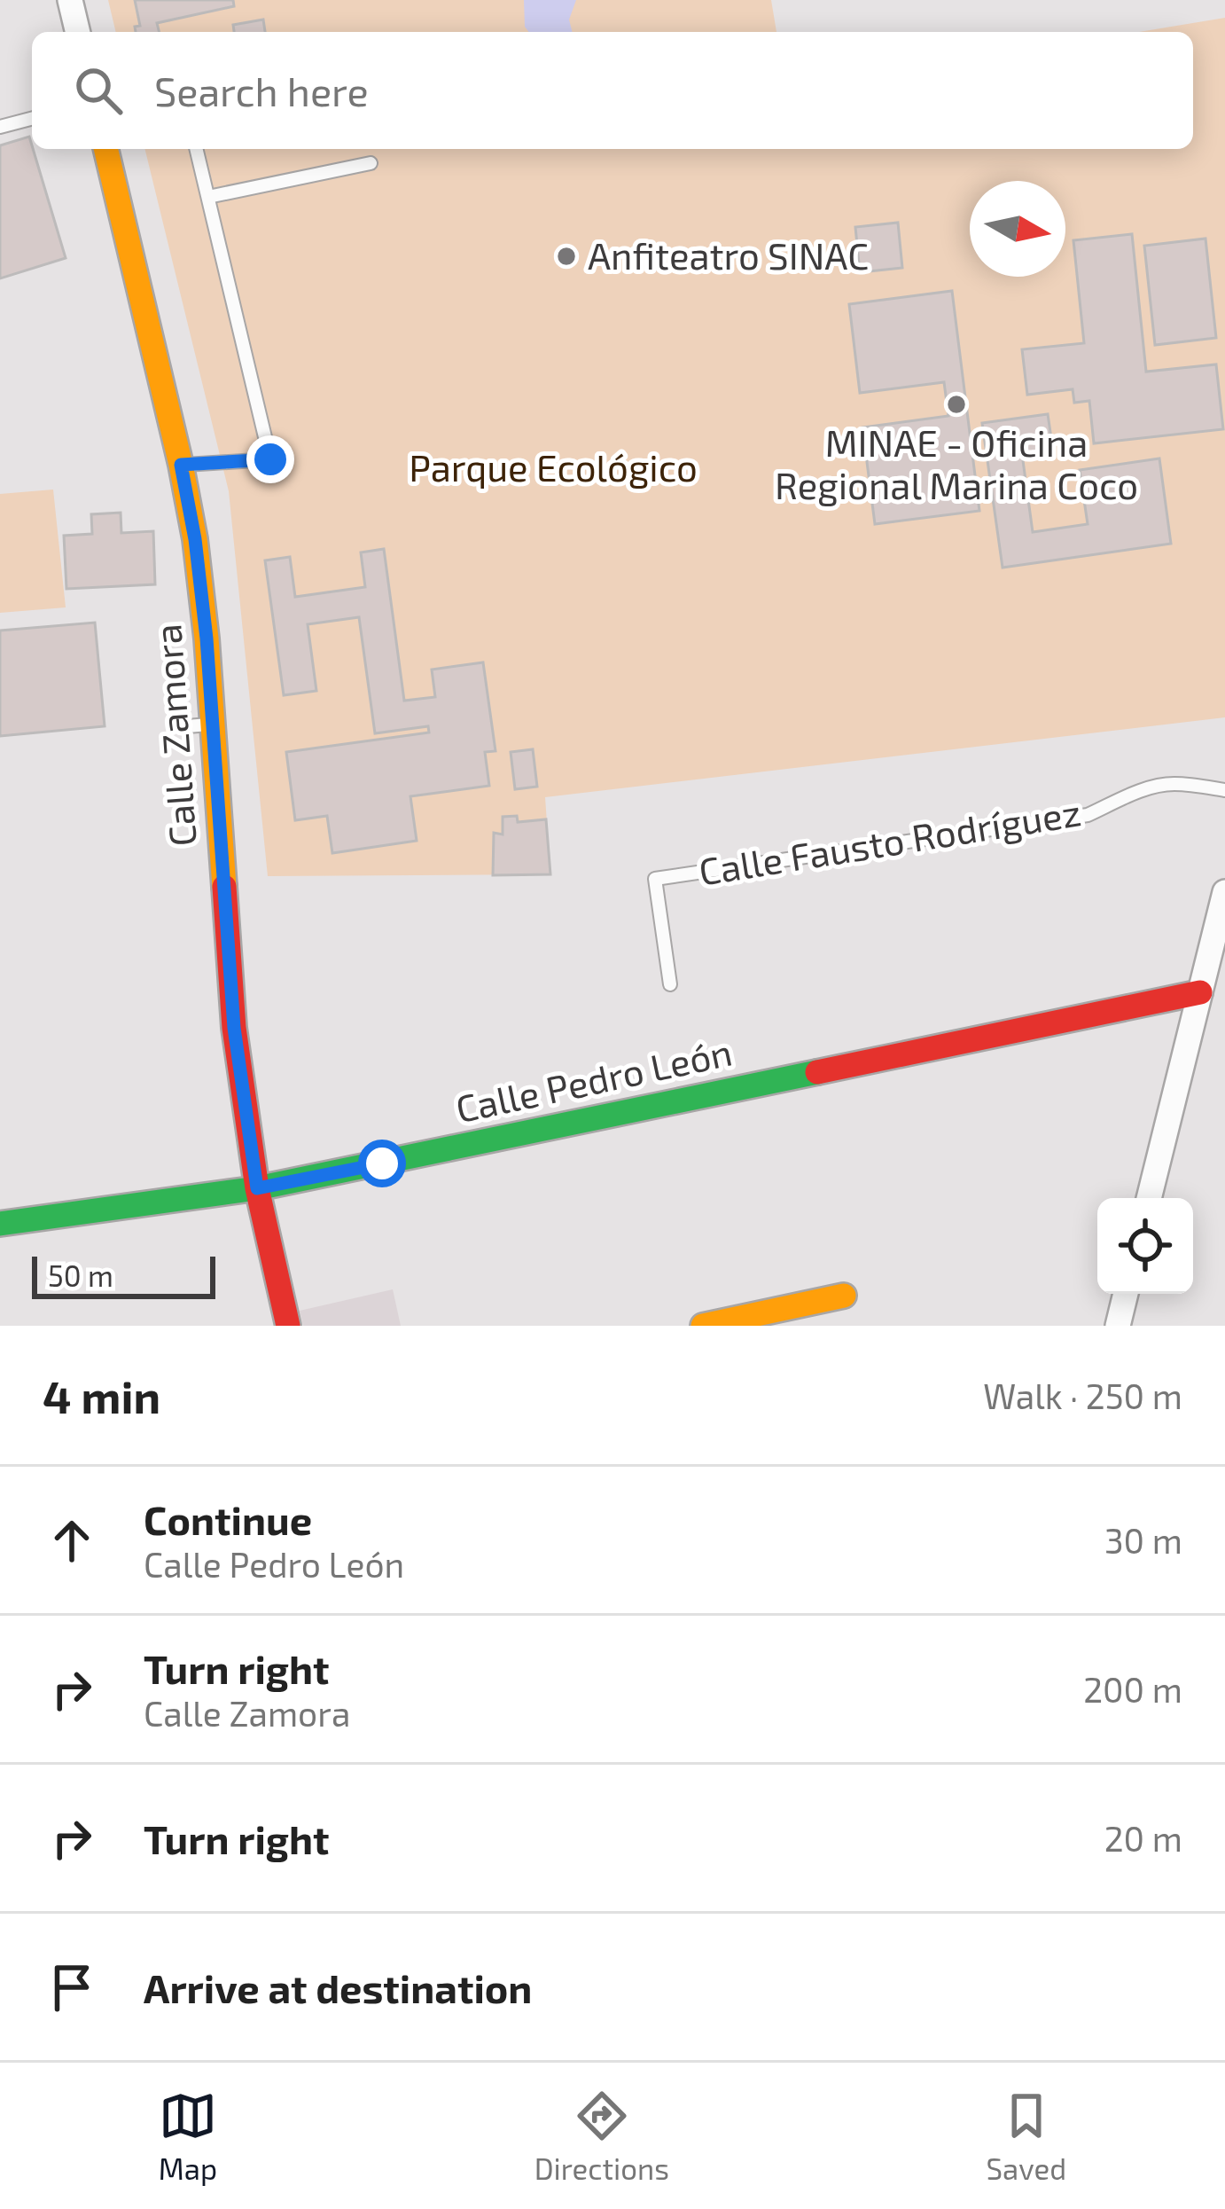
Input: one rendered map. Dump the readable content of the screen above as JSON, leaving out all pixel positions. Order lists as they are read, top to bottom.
{
  "streets": {
    "street": ["Calle Zamora", "Calle Pedro León"],
    "lane": ["Calle Fausto Rodríguez"]
  },
  "crossings": [
    ["Calle Zamora", "Calle Pedro León"]
  ],
  "parks": ["Parque Ecológico"],
  "places": ["Anfiteatro SINAC", "MINAE - Oficina Regional Marina Coco"],
  "scale_bar": "50 m",
  "north": "right",
  "page": {
    "search": "Search here",
    "scale": "50 m",
    "heading": ["4 min", "Walk · 250 m"],
    "list": [
      ["Continue", "Calle Pedro León", "30 m"],
      ["Turn right", "Calle Zamora", "200 m"],
      ["Turn right", "20 m"],
      "Arrive at destination"
    ],
    "nav": ["Map", "Directions", "Saved"]
  }
}
